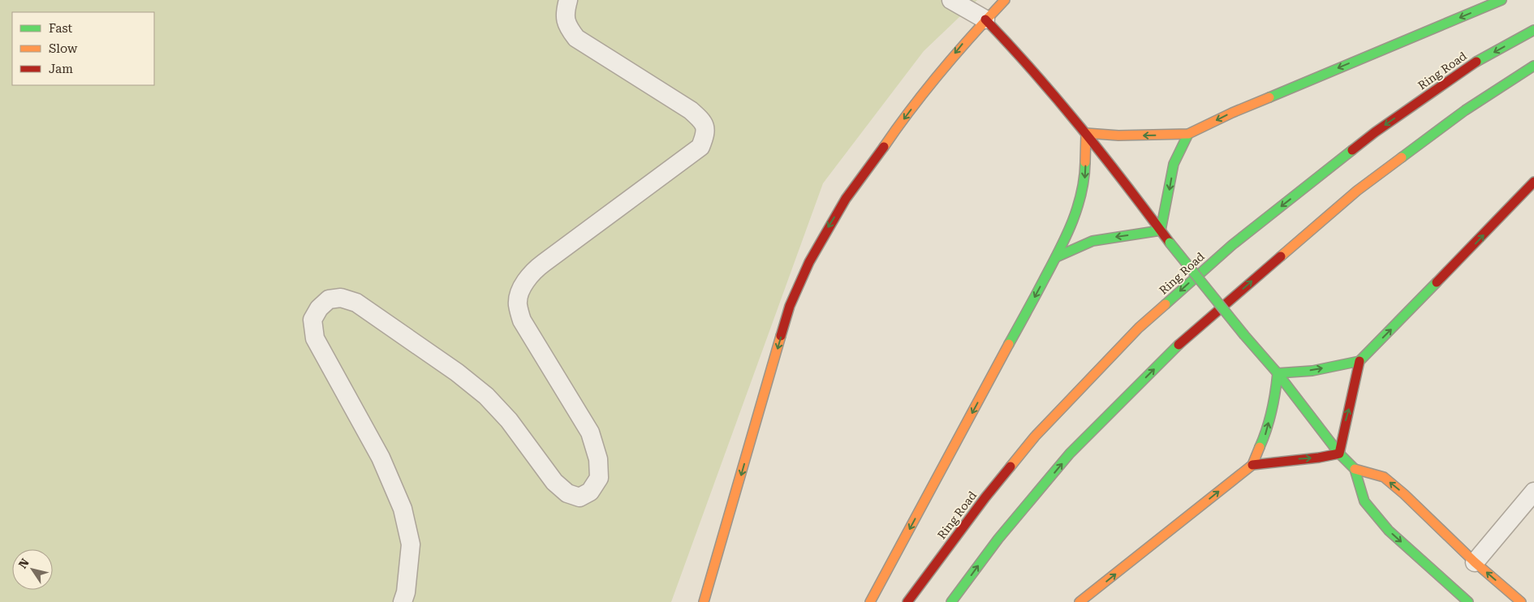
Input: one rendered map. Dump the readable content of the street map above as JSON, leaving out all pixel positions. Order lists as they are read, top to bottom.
{
  "streets": {
    "main road": ["Ring Road"]
  },
  "legend": ["Fast", "Slow", "Jam"],
  "north": "top left"
}
